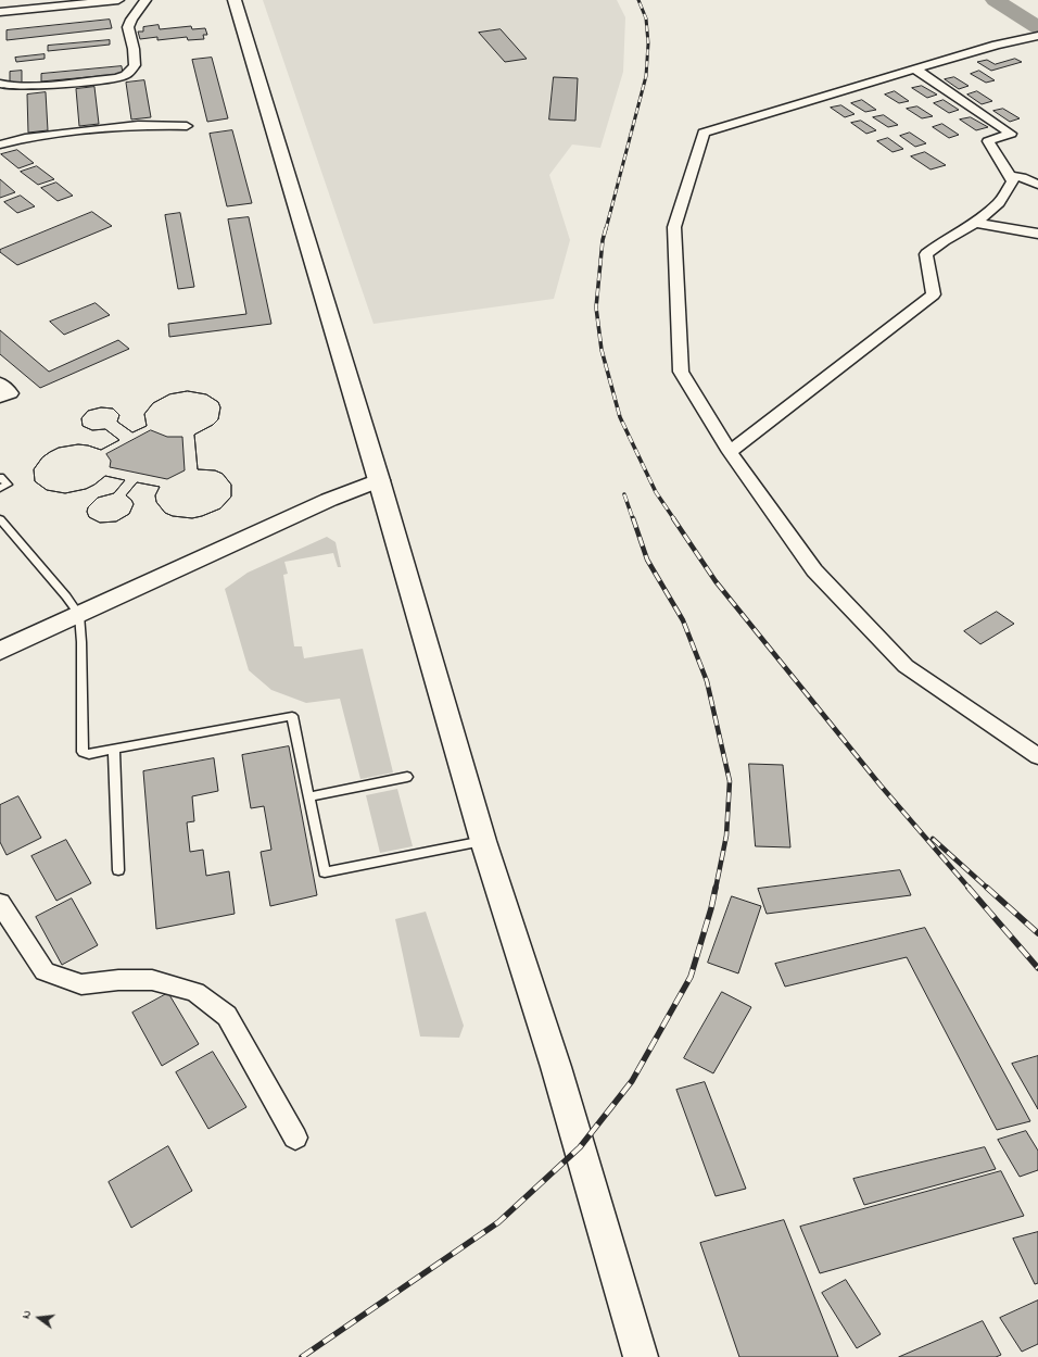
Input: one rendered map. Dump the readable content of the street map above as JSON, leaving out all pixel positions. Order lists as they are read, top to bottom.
{
  "north": "left"
}
